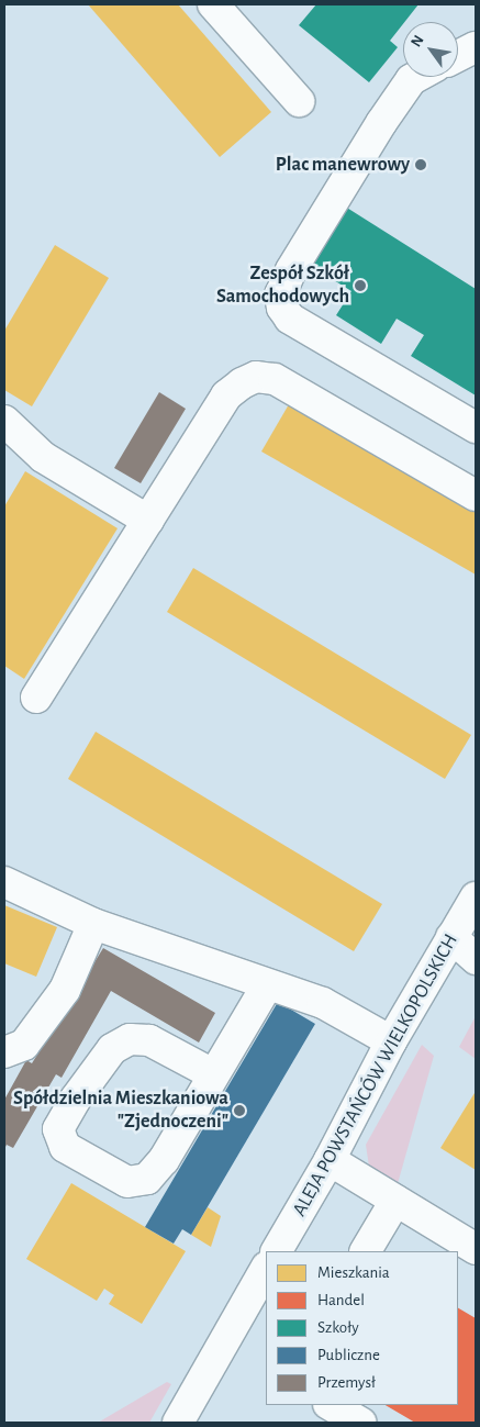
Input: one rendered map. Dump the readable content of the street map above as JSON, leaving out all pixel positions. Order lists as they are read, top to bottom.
{
  "streets": {
    "street": ["ALEJA POWSTAŃCÓW WIELKOPOLSKICH"]
  },
  "places": ["Plac manewrowy", "Zespół Szkół Samochodowych", "Spółdzielnia Mieszkaniowa \"Zjednoczeni\""],
  "legend": [
    "Mieszkania",
    "Handel",
    "Szkoły",
    "Publiczne",
    "Przemysł"
  ],
  "north": "top left"
}
